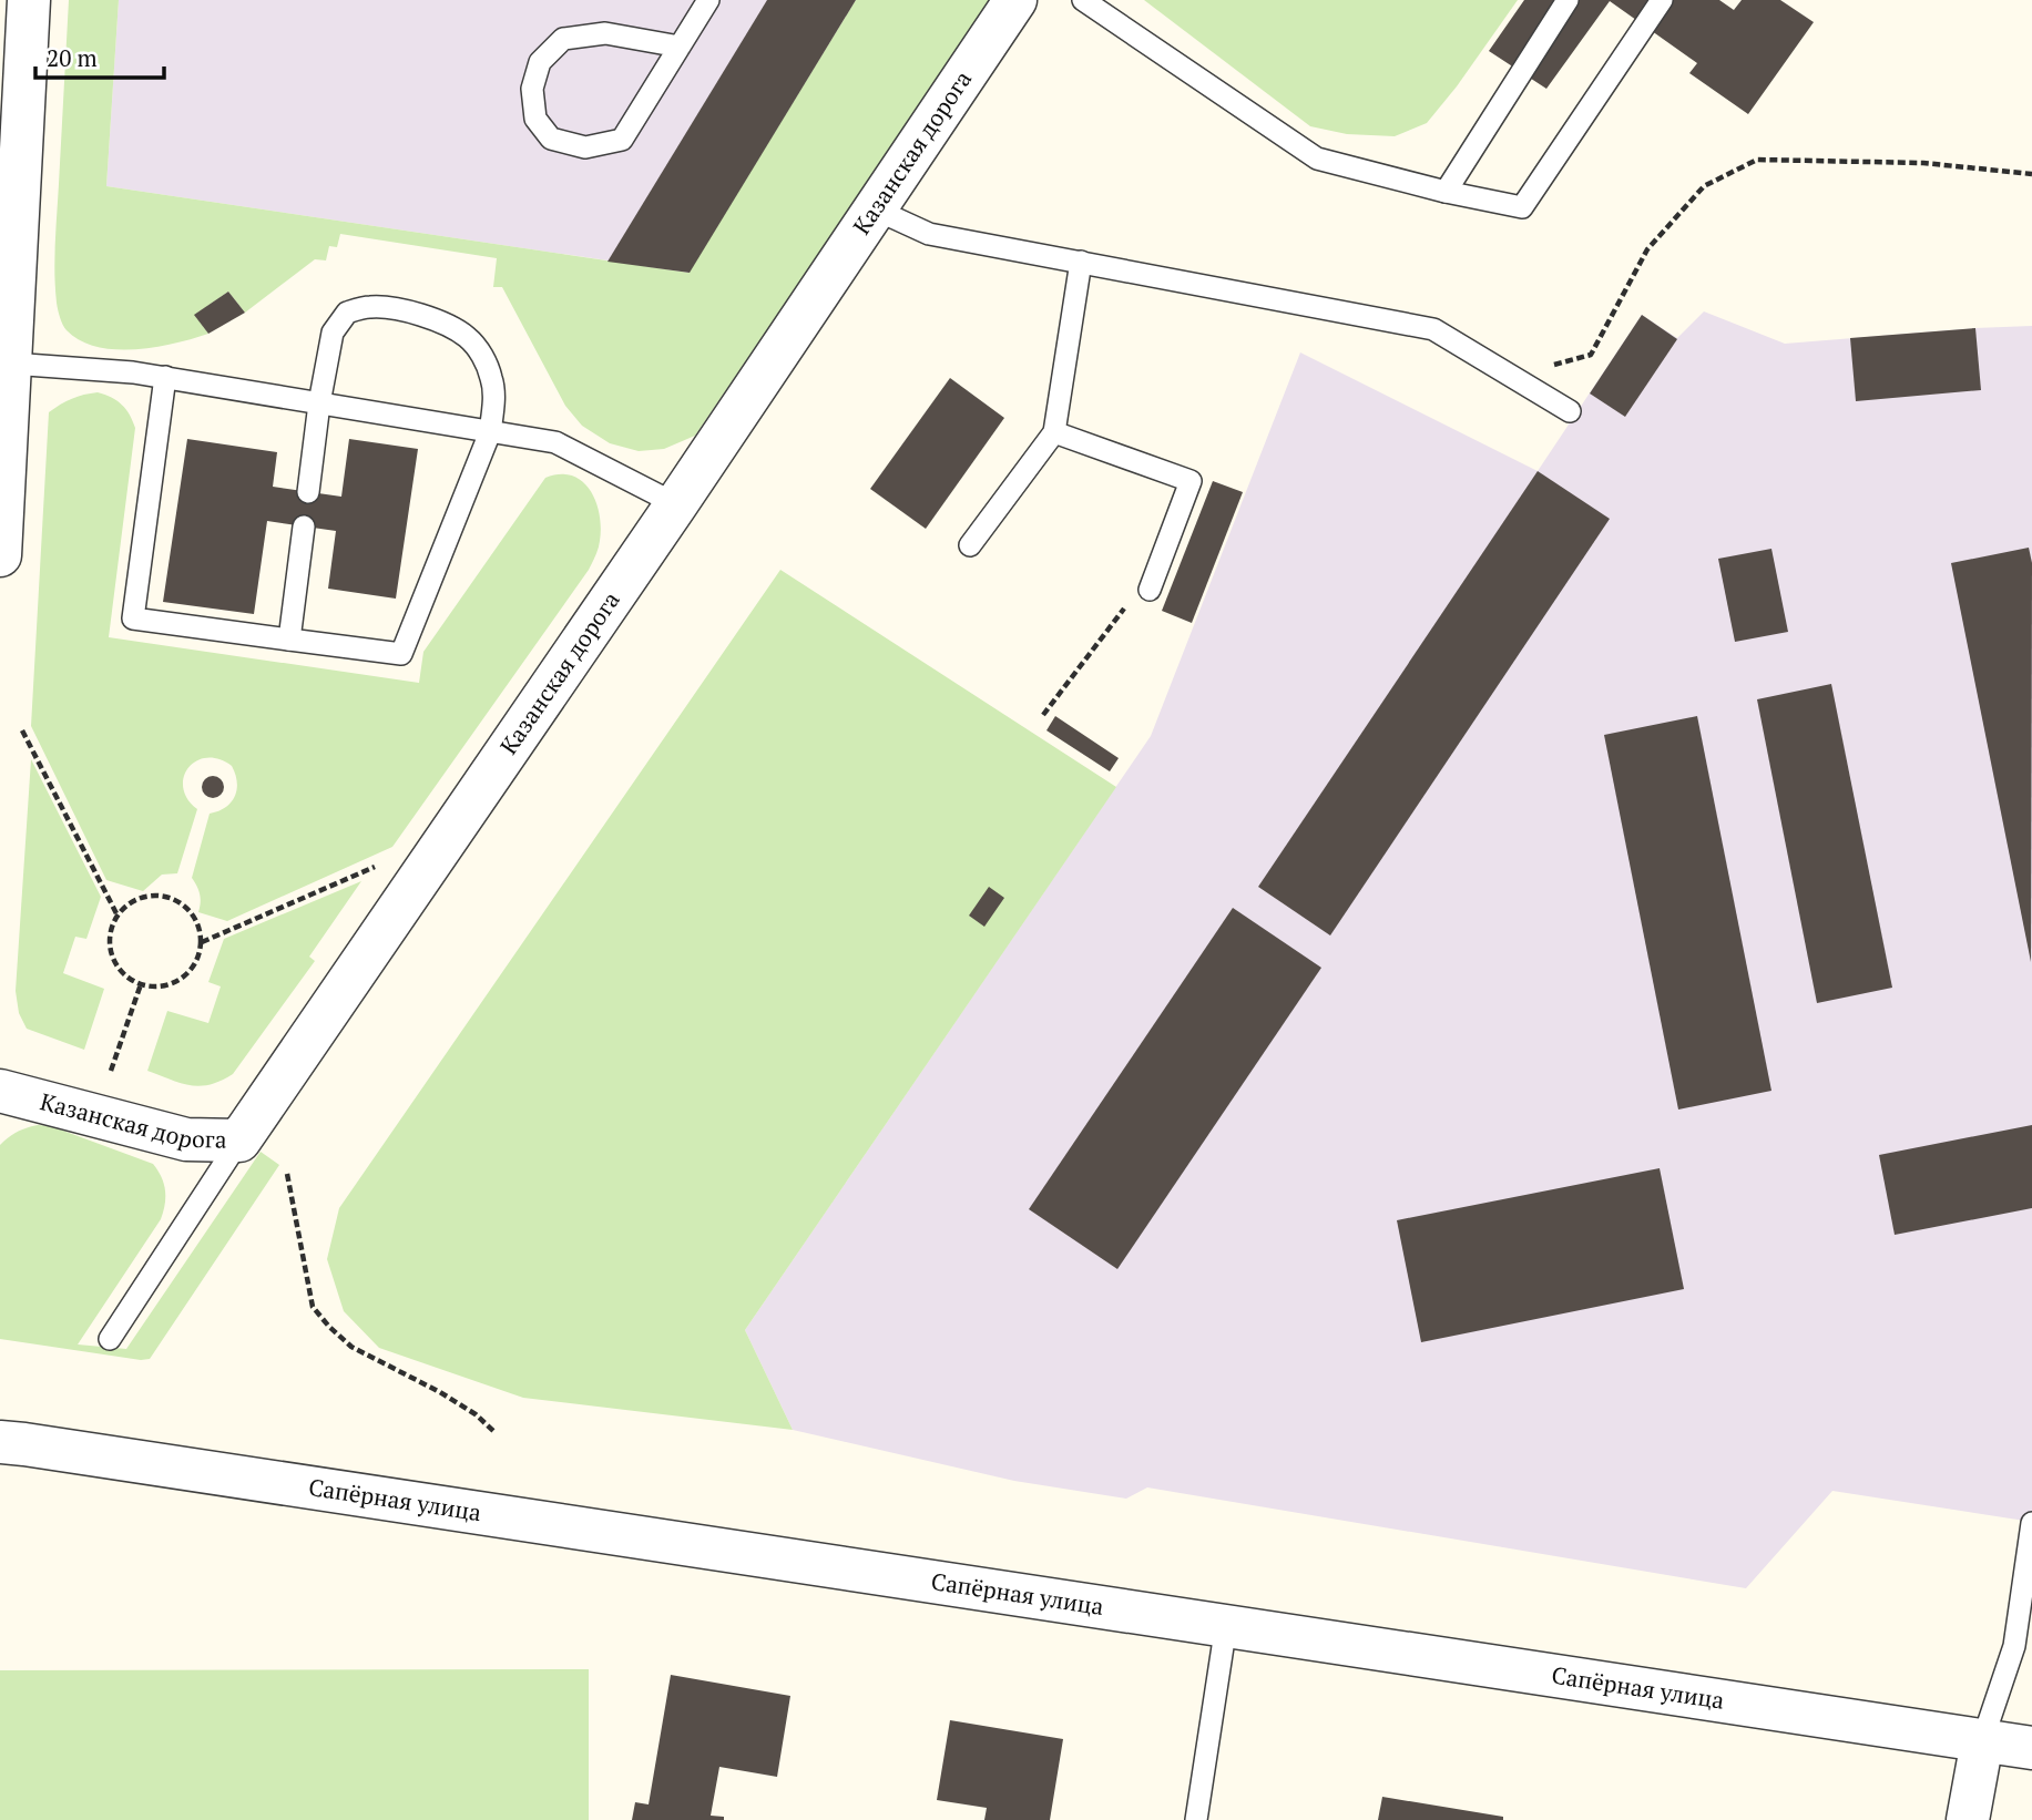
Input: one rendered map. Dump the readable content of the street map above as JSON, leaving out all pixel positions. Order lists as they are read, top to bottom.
{
  "streets": {
    "street": ["Казанская дорога", "Сапёрная улица"]
  },
  "scale_bar": "20 m"
}
